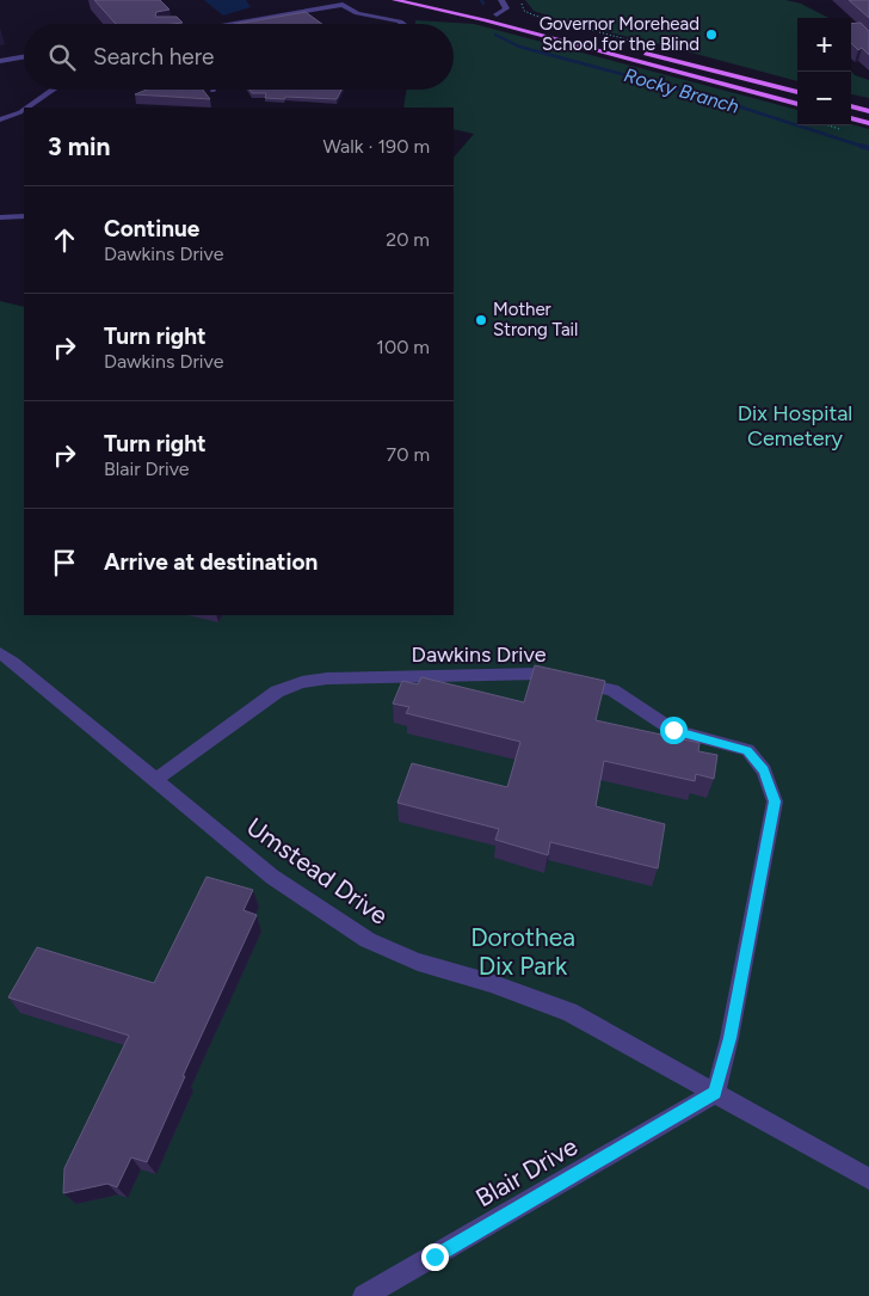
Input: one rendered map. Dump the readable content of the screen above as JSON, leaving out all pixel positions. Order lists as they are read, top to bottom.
{
  "streets": {
    "street": ["Dawkins Drive", "Umstead Drive", "Blair Drive"]
  },
  "crossings": [
    ["Dawkins Drive", "Umstead Drive"],
    ["Dawkins Drive", "Blair Drive"],
    ["Umstead Drive", "Blair Drive"]
  ],
  "water": ["Rocky Branch"],
  "parks": ["Dix Hospital Cemetery", "Dorothea Dix Park"],
  "places": ["Governor Morehead School for the Blind", "Mother Strong Tail"],
  "page": {
    "map_buttons": ["+", "−"],
    "search": "Search here",
    "heading": ["3 min", "Walk · 190 m"],
    "list": [
      ["Continue", "Dawkins Drive", "20 m"],
      ["Turn right", "Dawkins Drive", "100 m"],
      ["Turn right", "Blair Drive", "70 m"],
      "Arrive at destination"
    ]
  }
}
